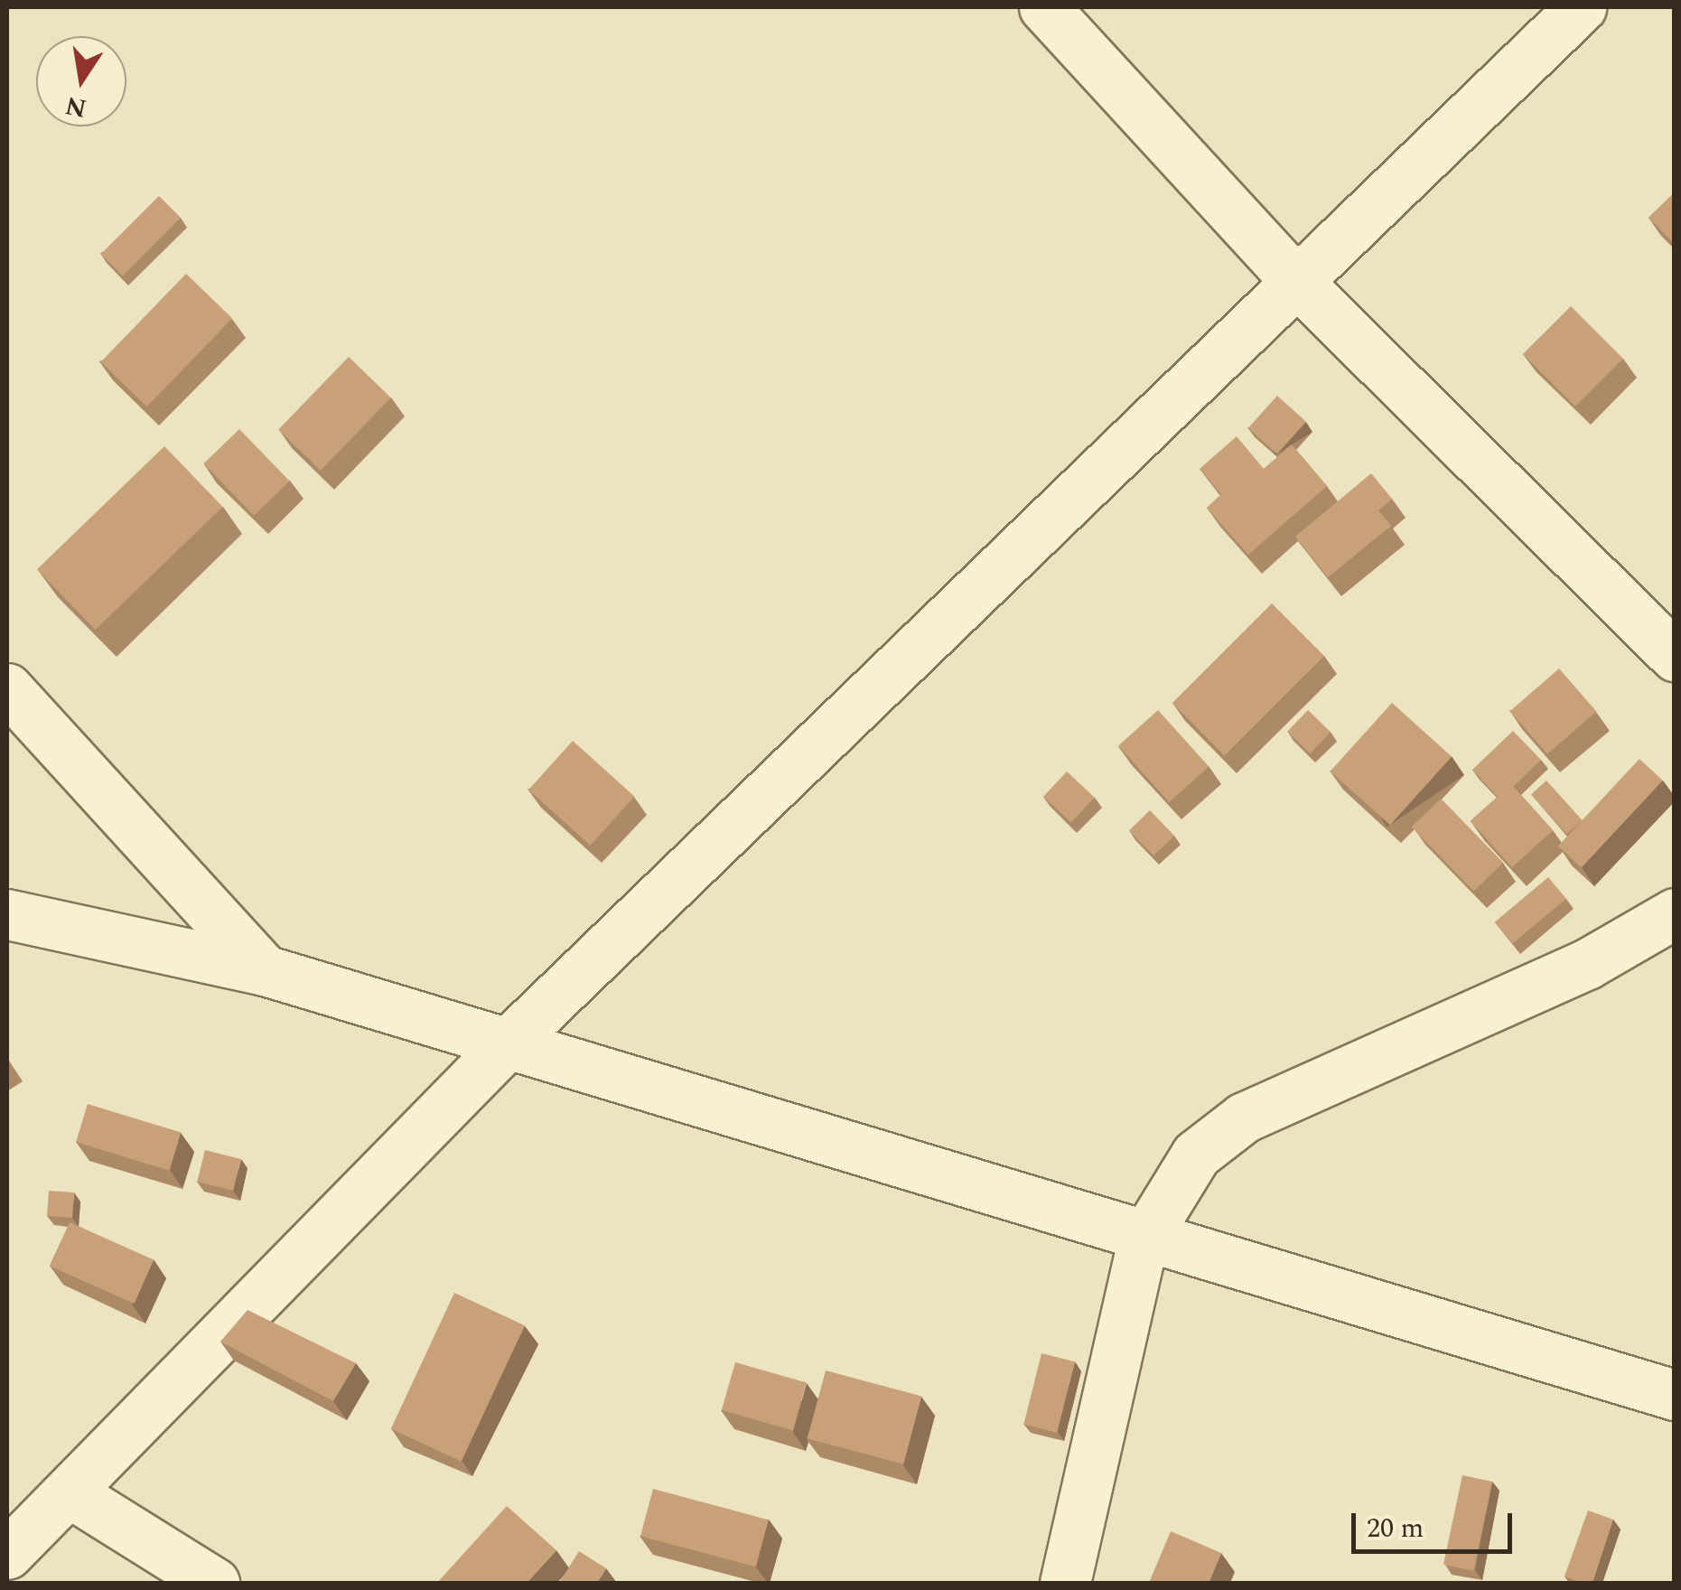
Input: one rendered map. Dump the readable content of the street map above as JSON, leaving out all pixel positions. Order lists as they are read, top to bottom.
{
  "scale_bar": "20 m",
  "north": "bottom"
}
